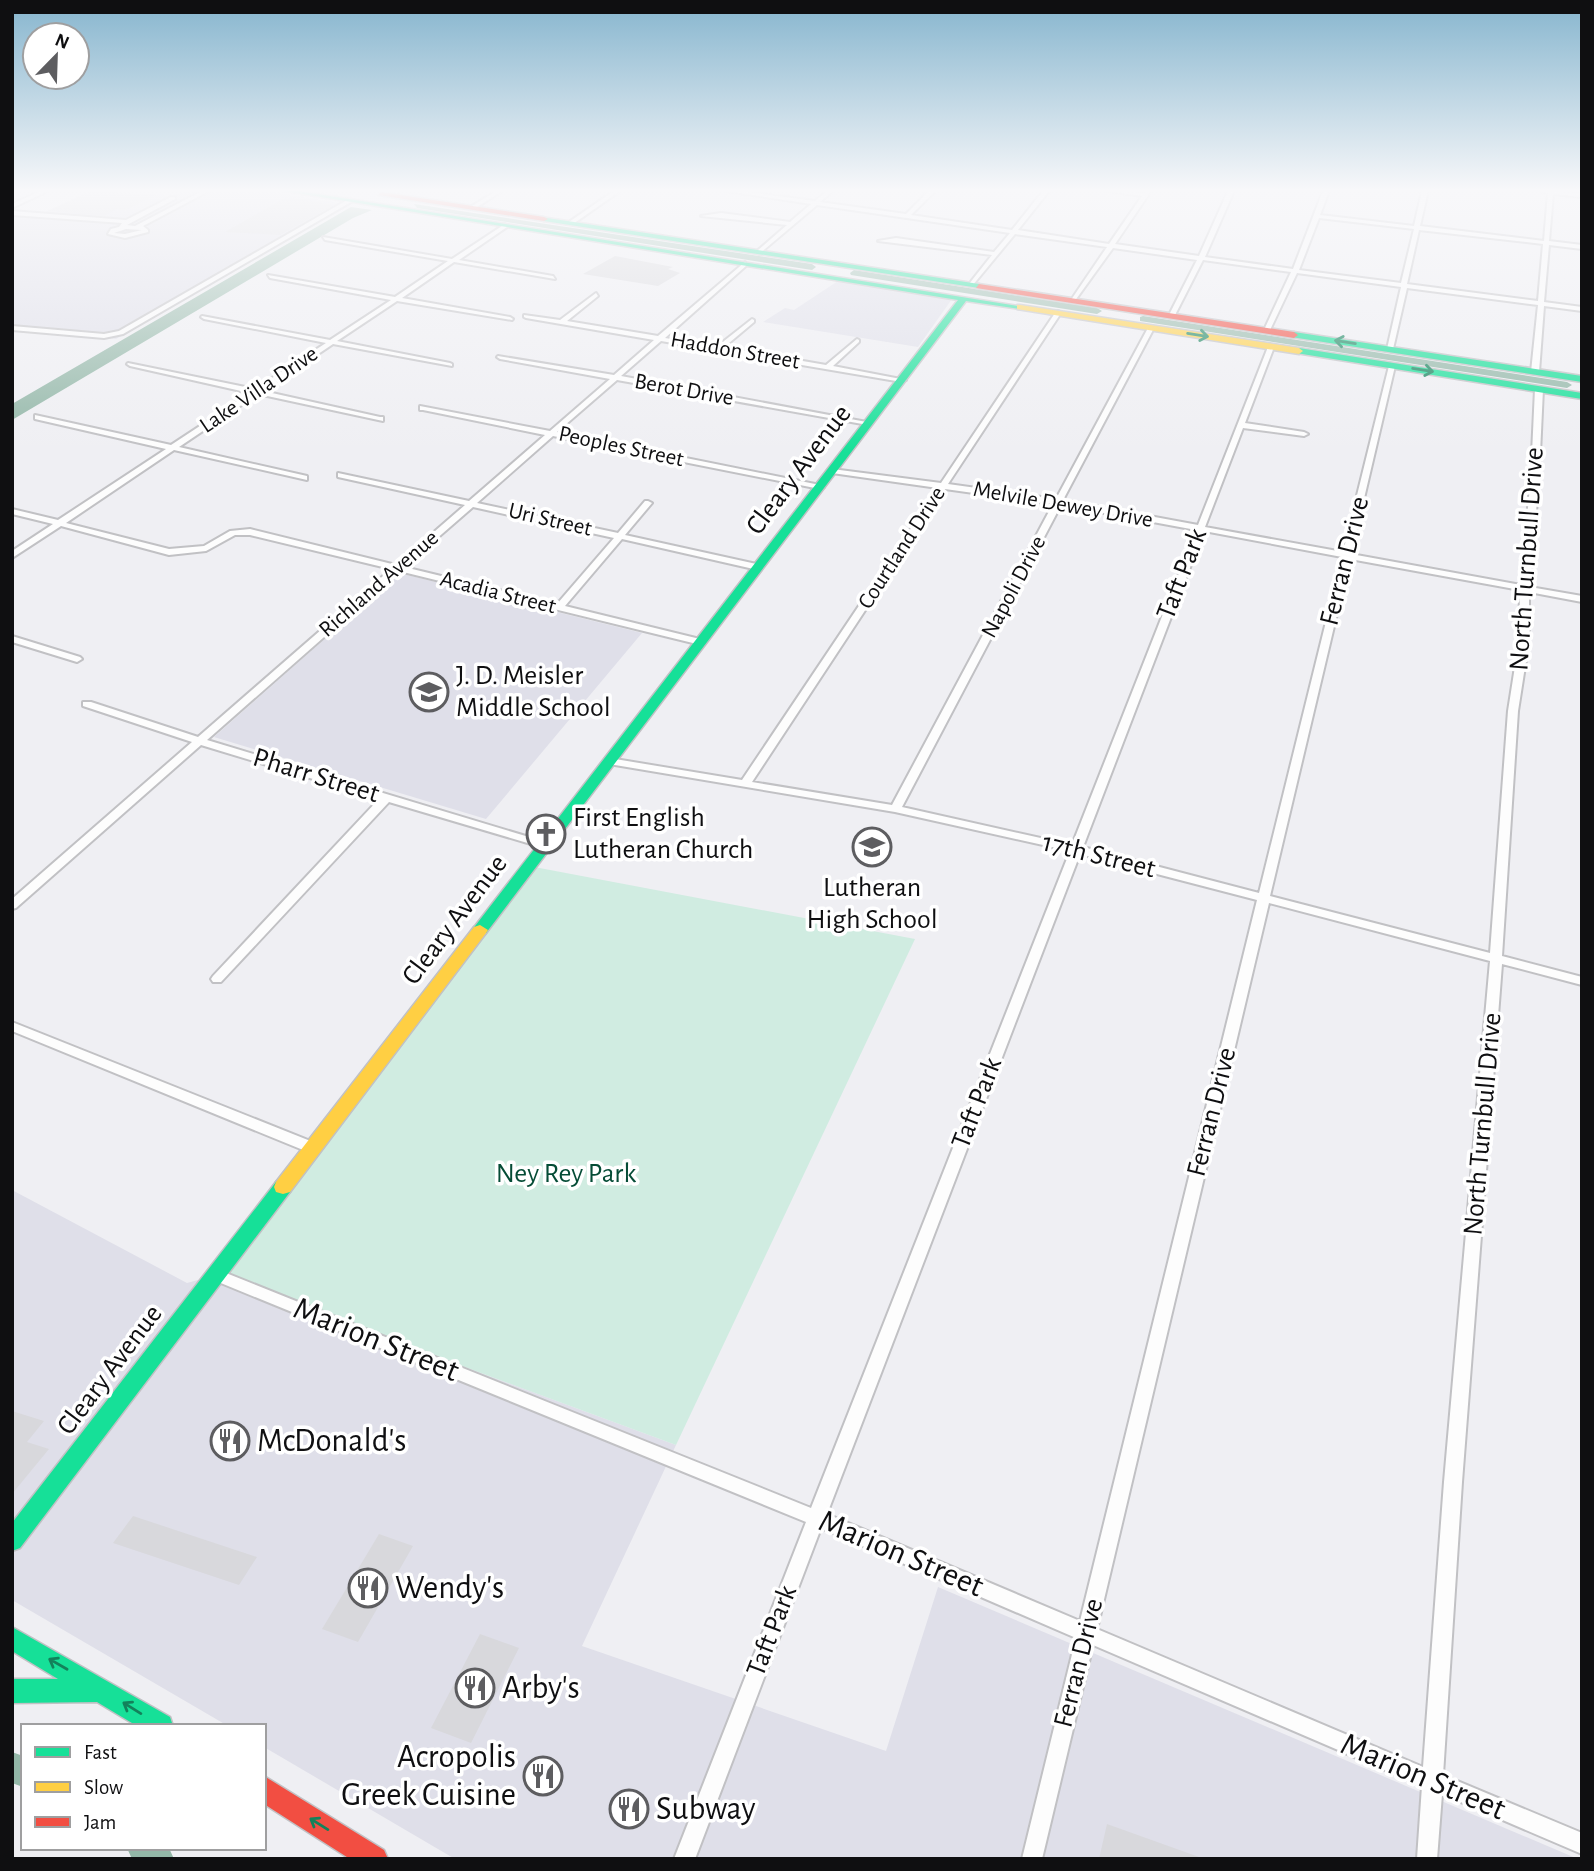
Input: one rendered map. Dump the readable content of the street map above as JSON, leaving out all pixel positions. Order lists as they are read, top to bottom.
{
  "streets": {
    "main road": ["Cleary Avenue"],
    "street": [
      "Haddon Street",
      "Lake Villa Drive",
      "Berot Drive",
      "Peoples Street",
      "Melvile Dewey Drive",
      "Uri Street",
      "Courtland Drive",
      "North Turnbull Drive",
      "Ferran Drive",
      "Taft Park",
      "Richland Avenue",
      "Napoli Drive",
      "Acadia Street",
      "Pharr Street",
      "17th Street",
      "Marion Street"
    ]
  },
  "crossings": [
    ["Haddon Street", "Cleary Avenue"],
    ["Haddon Street", "Richland Avenue"],
    ["Lake Villa Drive", "Acadia Street"],
    ["Berot Drive", "Cleary Avenue"],
    ["Berot Drive", "Richland Avenue"],
    ["Peoples Street", "Cleary Avenue"],
    ["Peoples Street", "Richland Avenue"],
    ["Cleary Avenue", "Melvile Dewey Drive"],
    ["Cleary Avenue", "Uri Street"],
    ["Cleary Avenue", "Acadia Street"],
    ["Cleary Avenue", "Pharr Street"],
    ["Cleary Avenue", "17th Street"],
    ["Cleary Avenue", "Marion Street"],
    ["Melvile Dewey Drive", "Courtland Drive"],
    ["Melvile Dewey Drive", "North Turnbull Drive"],
    ["Melvile Dewey Drive", "Ferran Drive"],
    ["Melvile Dewey Drive", "Taft Park"],
    ["Melvile Dewey Drive", "Napoli Drive"],
    ["Uri Street", "Richland Avenue"],
    ["Courtland Drive", "17th Street"],
    ["North Turnbull Drive", "17th Street"],
    ["North Turnbull Drive", "Marion Street"],
    ["Ferran Drive", "17th Street"],
    ["Ferran Drive", "Marion Street"],
    ["Taft Park", "17th Street"],
    ["Taft Park", "Marion Street"],
    ["Richland Avenue", "Acadia Street"],
    ["Richland Avenue", "Pharr Street"],
    ["Napoli Drive", "17th Street"]
  ],
  "parks": ["Ney Rey Park"],
  "places": {
    "school or university": ["J. D. Meisler Middle School", "Lutheran High School"],
    "church": ["First English Lutheran Church"],
    "restaurant": [
      "McDonald's",
      "Wendy's",
      "Arby's",
      "Acropolis Greek Cuisine",
      "Subway"
    ]
  },
  "legend": ["Fast", "Slow", "Jam"],
  "north": "top right"
}
